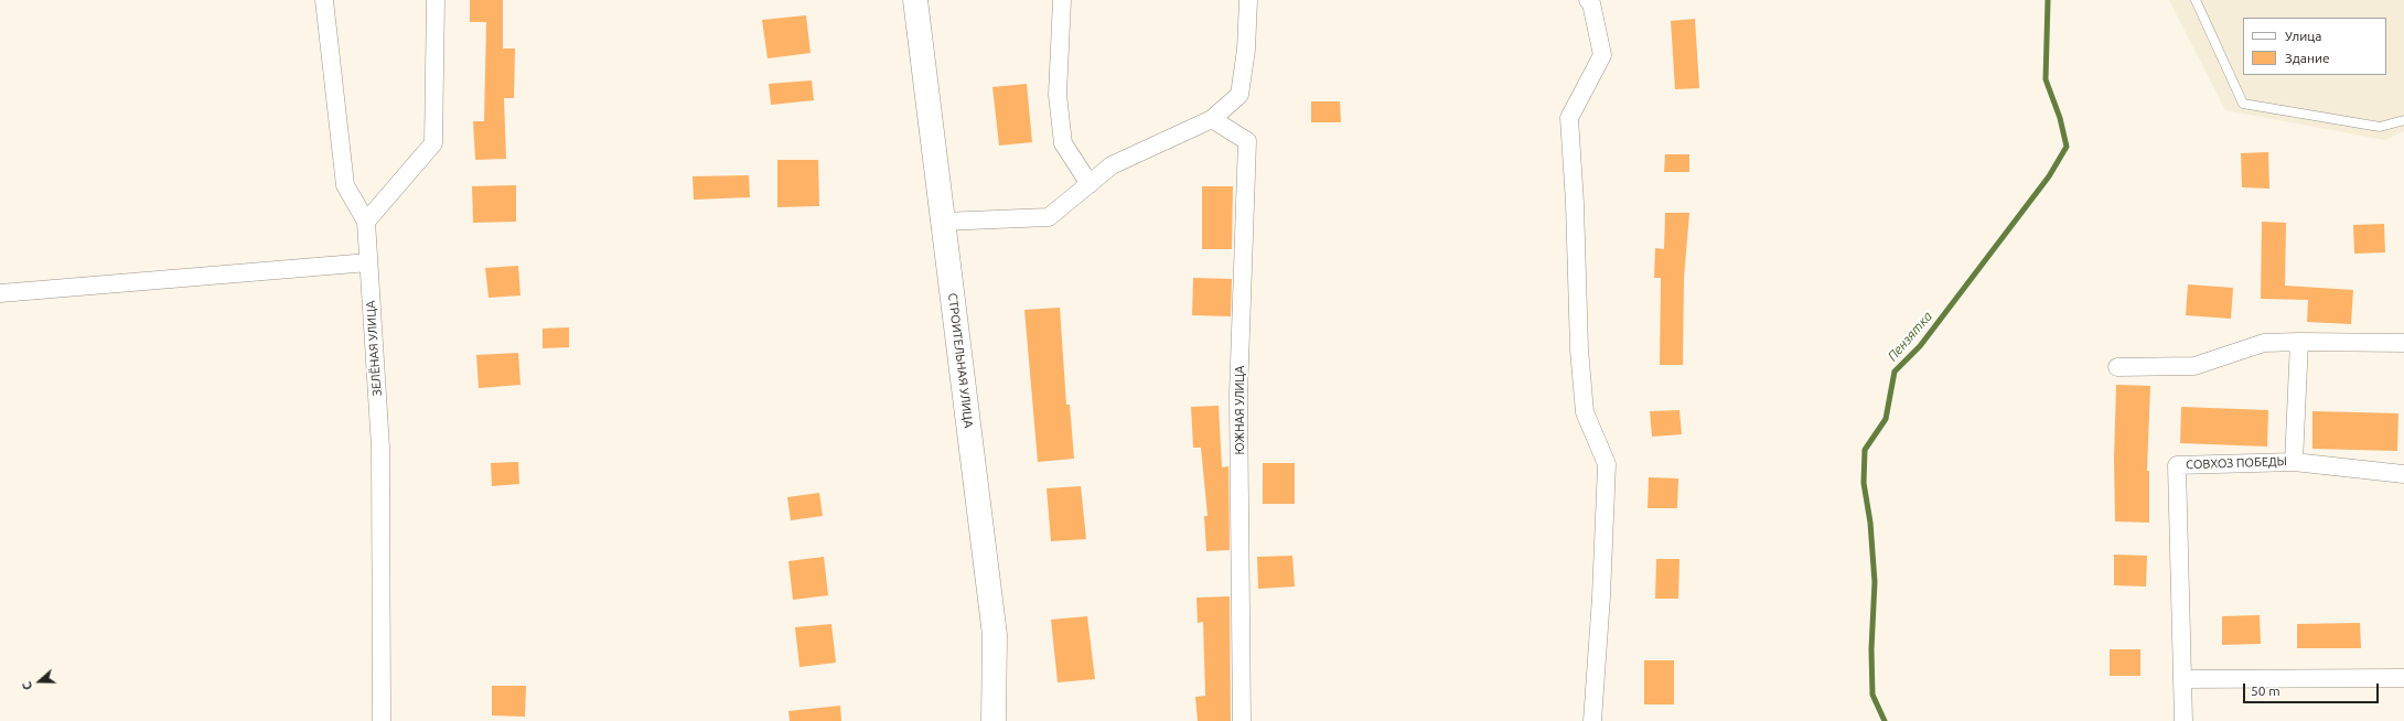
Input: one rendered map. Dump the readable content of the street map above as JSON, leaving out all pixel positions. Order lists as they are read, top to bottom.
{
  "streets": {
    "street": [
      "ЗЕЛЁНАЯ УЛИЦА",
      "СТРОИТЕЛЬНАЯ УЛИЦА",
      "ЮЖНАЯ УЛИЦА",
      "СОВХОЗ ПОБЕДЫ"
    ]
  },
  "water": ["Пензятка"],
  "legend": ["Улица", "Здание"],
  "scale_bar": "50 m",
  "north": "left"
}
